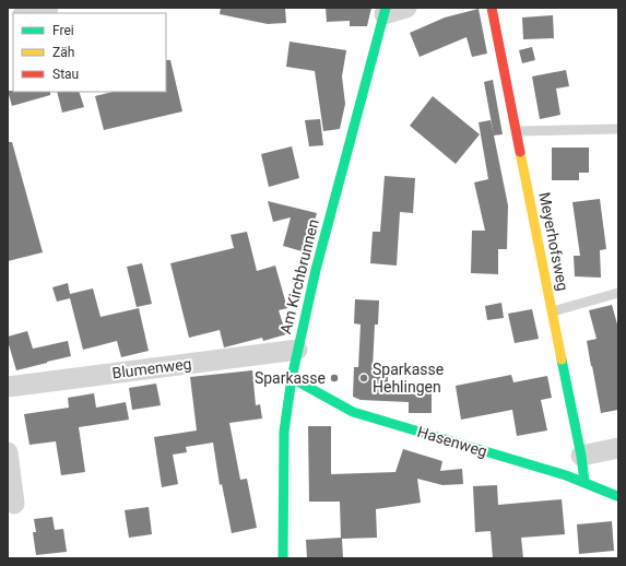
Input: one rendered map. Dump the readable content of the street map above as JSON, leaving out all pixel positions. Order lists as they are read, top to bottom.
{
  "streets": {
    "street": [
      "Meyerhofsweg",
      "Am Kirchbrunnen",
      "Blumenweg",
      "Hasenweg"
    ]
  },
  "crossings": [
    ["Meyerhofsweg", "Hasenweg"],
    ["Am Kirchbrunnen", "Blumenweg"],
    ["Am Kirchbrunnen", "Hasenweg"]
  ],
  "places": ["Sparkasse", "Sparkasse Hehlingen"],
  "legend": ["Frei", "Zäh", "Stau"]
}
